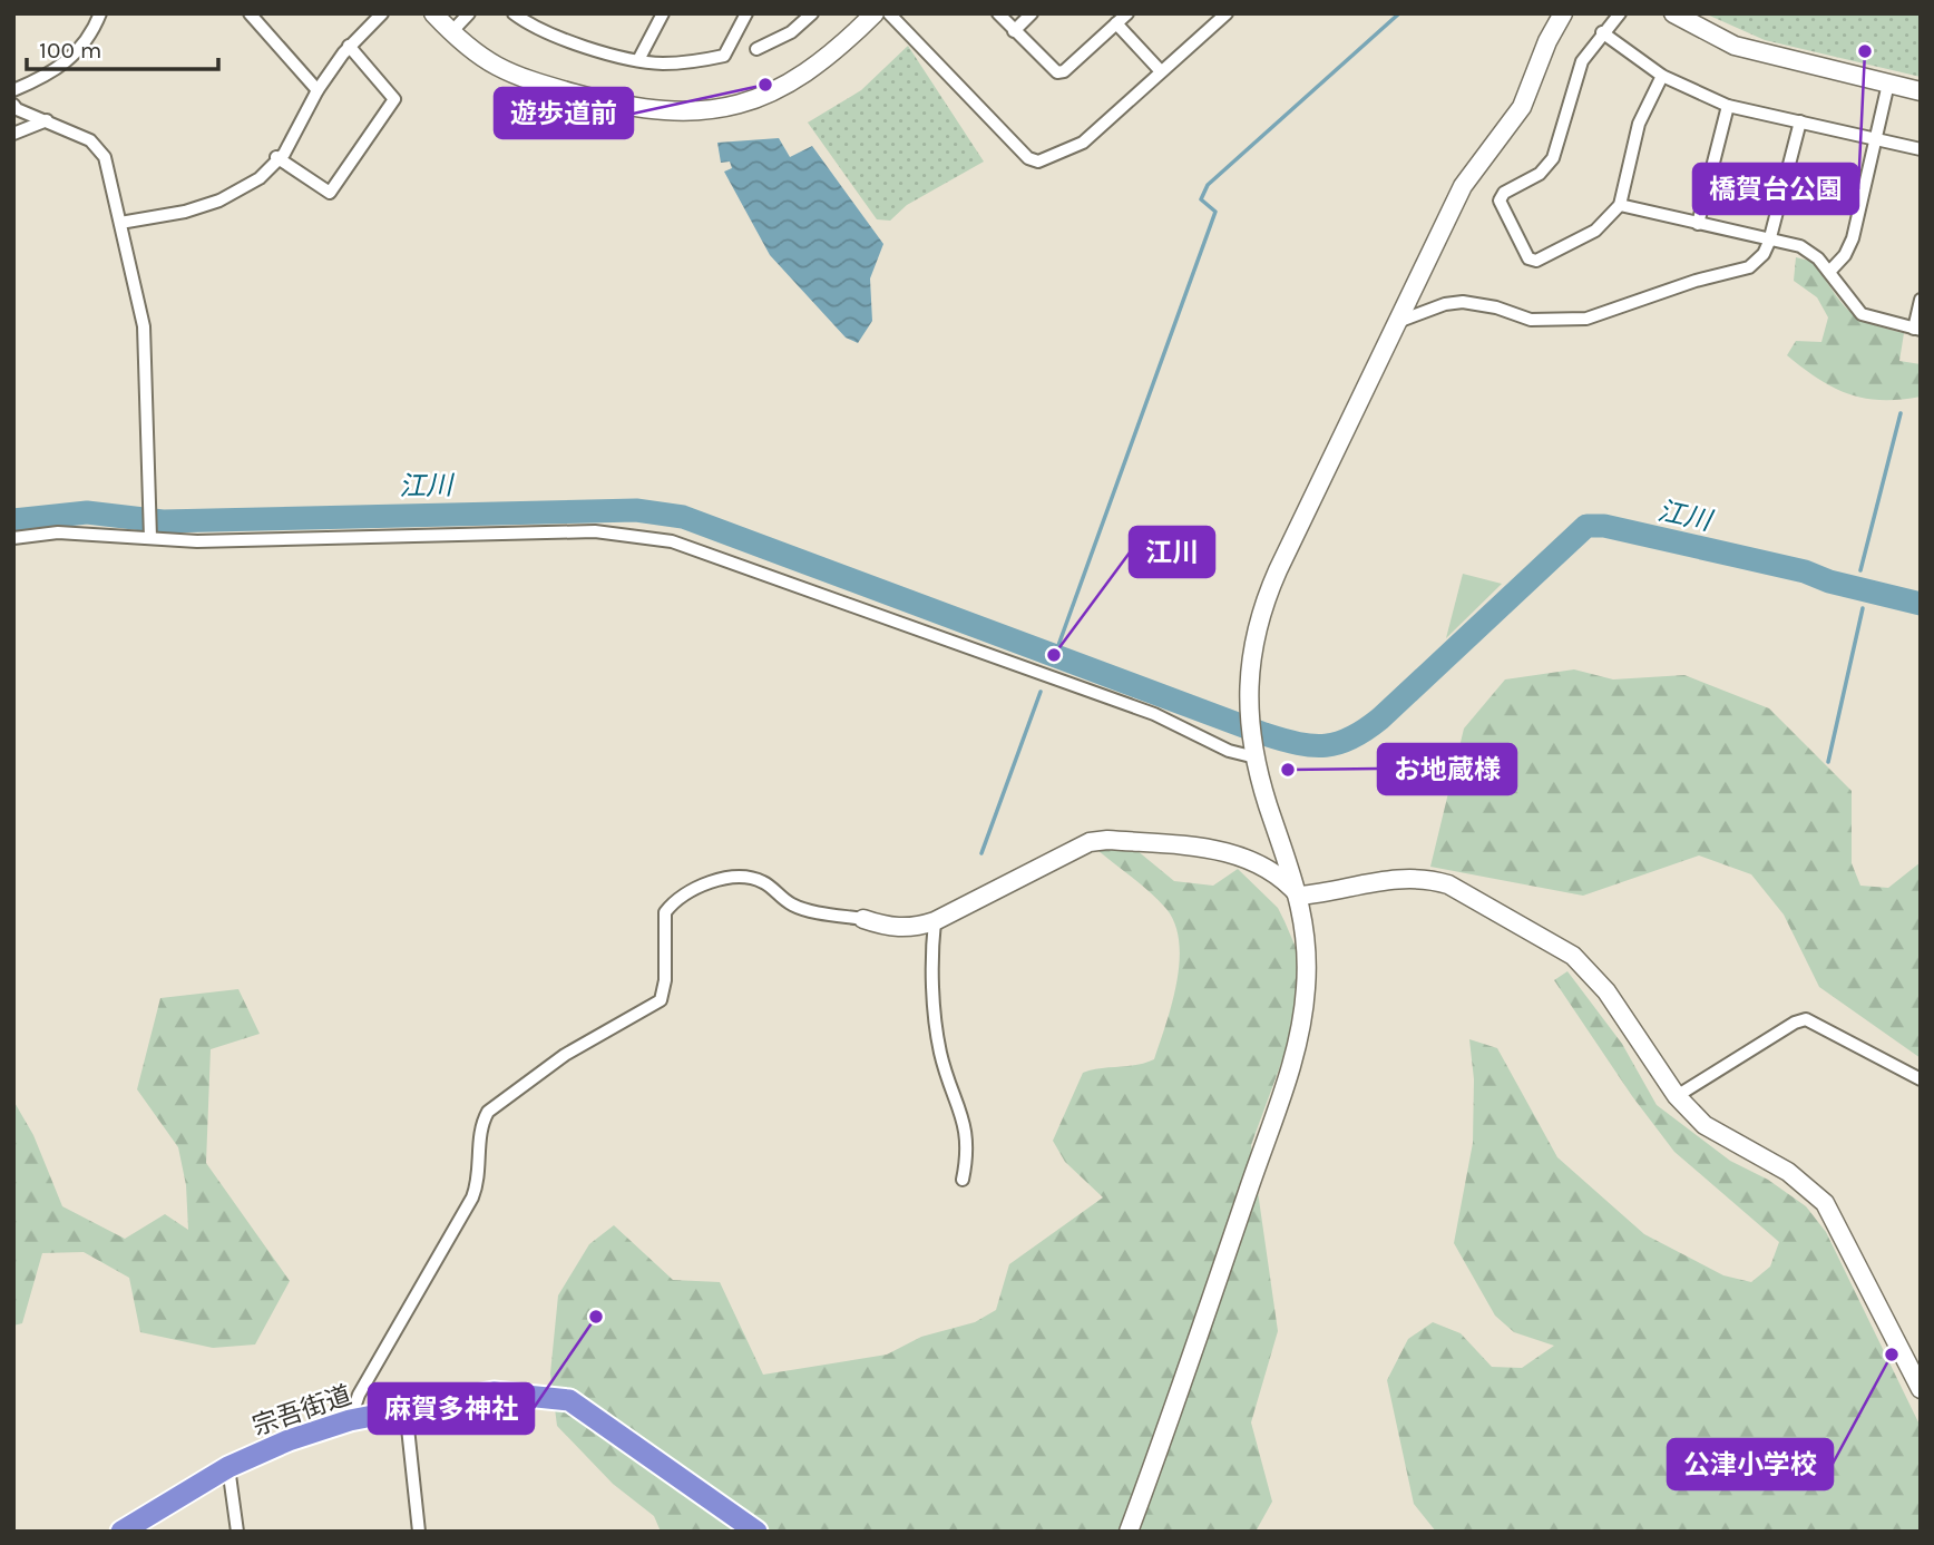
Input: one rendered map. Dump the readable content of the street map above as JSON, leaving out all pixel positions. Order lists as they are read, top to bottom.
{
  "streets": {
    "highway": ["宗吾街道"]
  },
  "water": ["江川"],
  "places": [
    "橋賀台公園",
    "遊歩道前",
    "江川",
    "お地蔵様",
    "麻賀多神社",
    "公津小学校"
  ],
  "scale_bar": "100 m"
}
